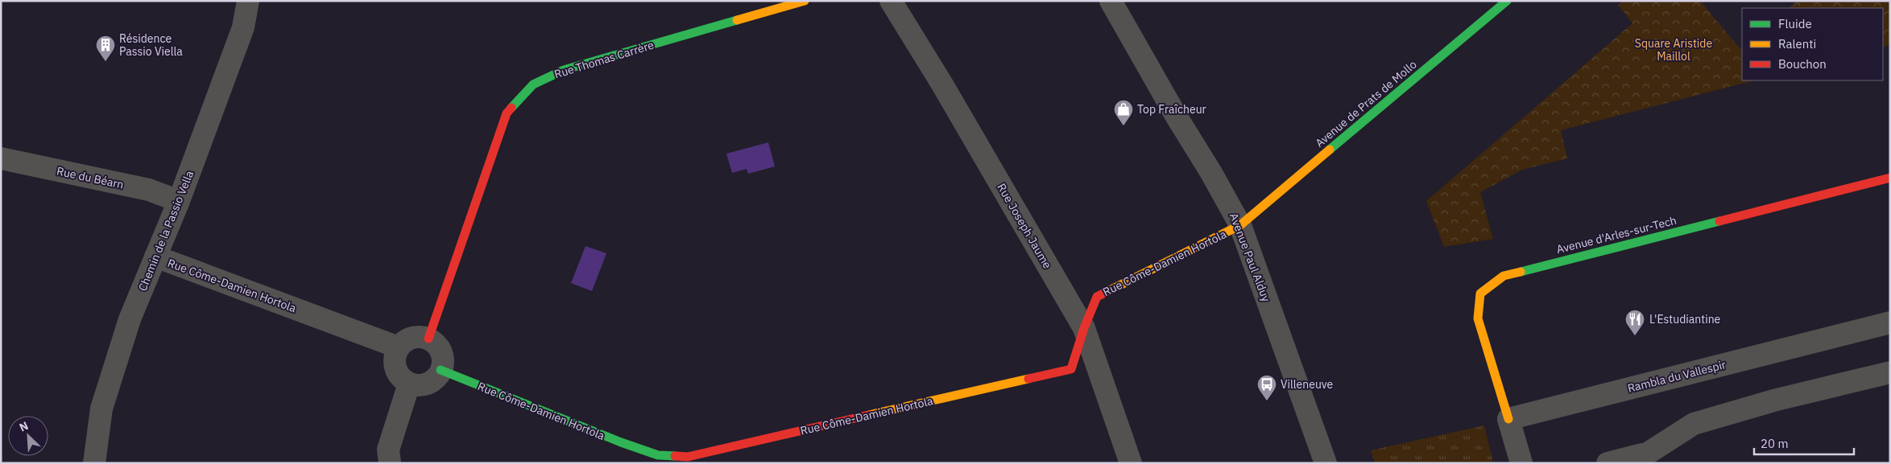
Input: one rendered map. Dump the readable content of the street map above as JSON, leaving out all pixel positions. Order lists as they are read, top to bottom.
{
  "streets": {
    "street": [
      "Rue Thomas Carrère",
      "Avenue de Prats de Mollo",
      "Rue du Béarn",
      "Rue Joseph Jaume",
      "Chemin de la Passio Vella",
      "Avenue d'Arles-sur-Tech",
      "Avenue Paul Alduy",
      "Rue Côme-Damien Hortola",
      "Rambla du Vallespir"
    ]
  },
  "crossings": [
    ["Rue Thomas Carrère", "Rue Côme-Damien Hortola"],
    ["Avenue de Prats de Mollo", "Avenue Paul Alduy"],
    ["Avenue de Prats de Mollo", "Rue Côme-Damien Hortola"],
    ["Rue du Béarn", "Chemin de la Passio Vella"],
    ["Rue Joseph Jaume", "Rue Côme-Damien Hortola"],
    ["Chemin de la Passio Vella", "Rue Côme-Damien Hortola"],
    ["Avenue d'Arles-sur-Tech", "Rambla du Vallespir"],
    ["Avenue Paul Alduy", "Rue Côme-Damien Hortola"]
  ],
  "parks": ["Square Aristide Maillol"],
  "places": {
    "building": ["Résidence Passio Viella"],
    "shop": ["Top Fraîcheur"],
    "restaurant": ["L'Estudiantine"],
    "bus stop": ["Villeneuve"]
  },
  "legend": ["Fluide", "Ralenti", "Bouchon"],
  "scale_bar": "20 m",
  "north": "top left"
}
